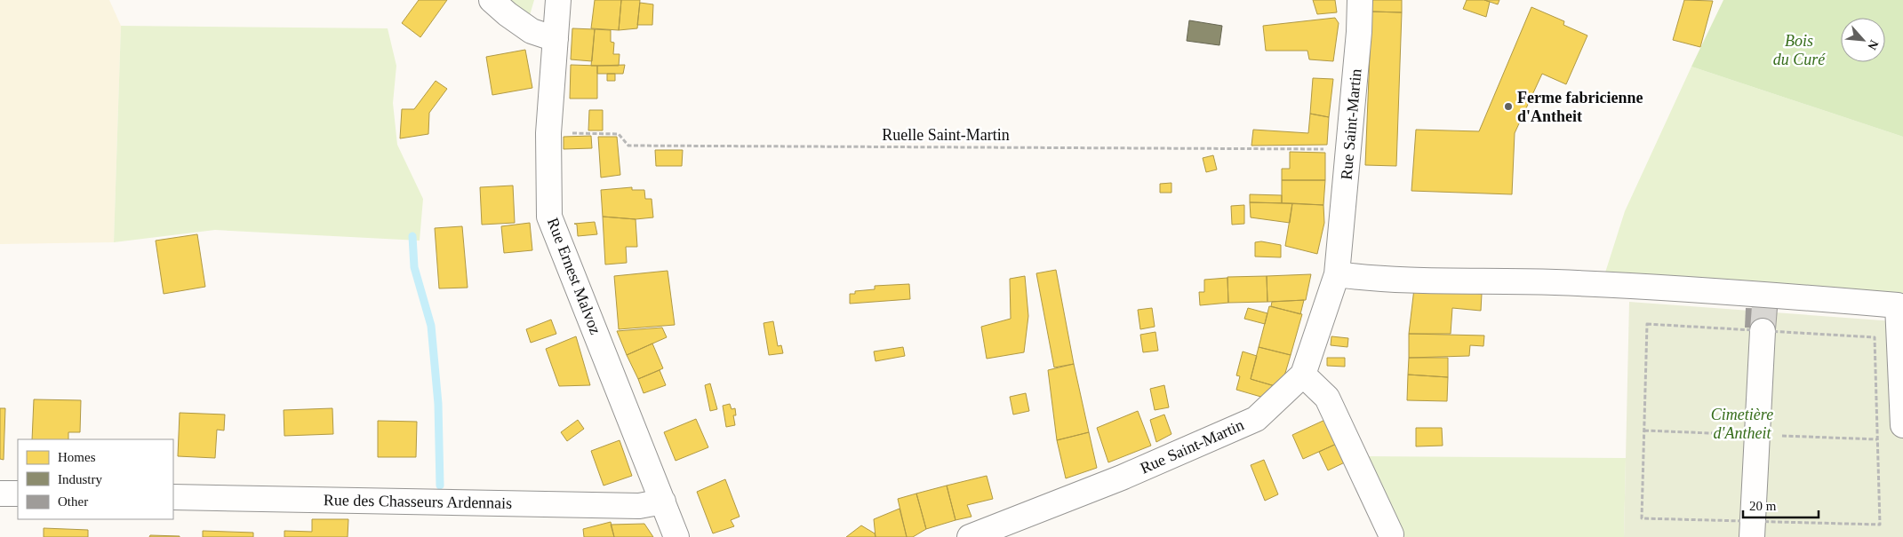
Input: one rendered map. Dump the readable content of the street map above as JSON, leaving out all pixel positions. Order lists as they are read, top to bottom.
{
  "streets": {
    "street": ["Rue Saint-Martin", "Rue Ernest Malvoz", "Rue des Chasseurs Ardennais"],
    "path": ["Ruelle Saint-Martin"]
  },
  "crossings": [
    ["Rue Saint-Martin", "Ruelle Saint-Martin"],
    ["Ruelle Saint-Martin", "Rue Ernest Malvoz"],
    ["Rue Ernest Malvoz", "Rue des Chasseurs Ardennais"]
  ],
  "parks": ["Bois du Curé", "Cimetière d'Antheit"],
  "places": ["Ferme fabricienne d'Antheit"],
  "legend": ["Homes", "Industry", "Other"],
  "scale_bar": "20 m",
  "north": "bottom right"
}
